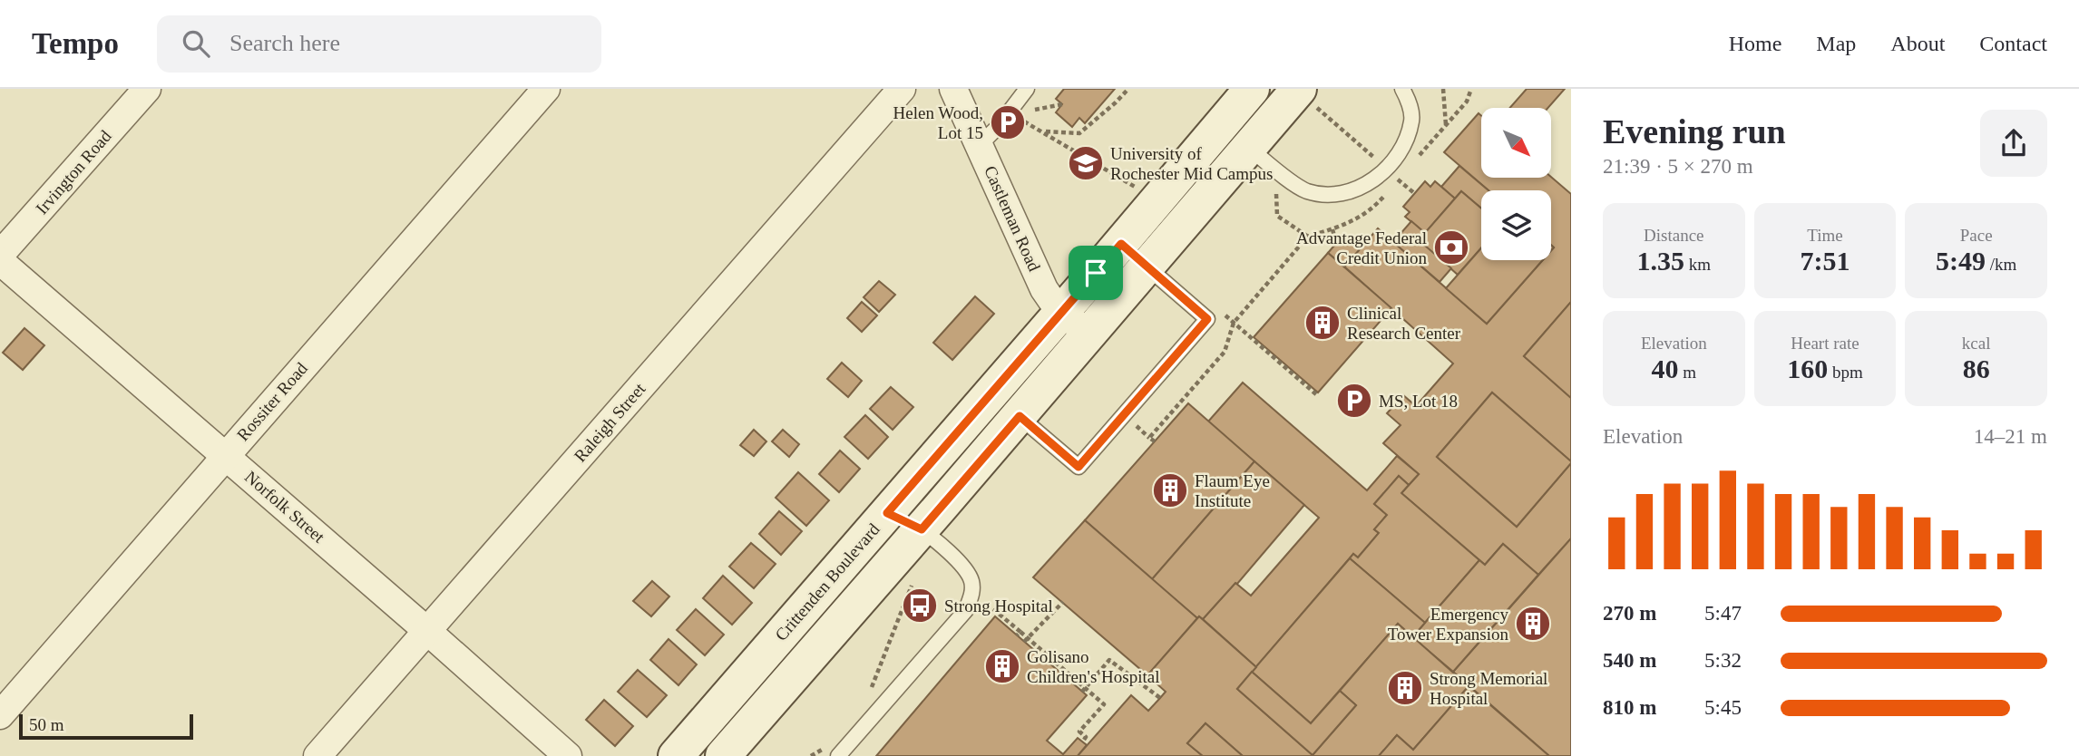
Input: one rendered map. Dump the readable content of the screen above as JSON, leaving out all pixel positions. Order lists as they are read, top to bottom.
{
  "streets": {
    "street": [
      "Irvington Road",
      "Castleman Road",
      "Rossiter Road",
      "Raleigh Street",
      "Norfolk Street",
      "Crittenden Boulevard"
    ]
  },
  "crossings": [
    ["Castleman Road", "Crittenden Boulevard"],
    ["Rossiter Road", "Norfolk Street"],
    ["Raleigh Street", "Norfolk Street"]
  ],
  "places": {
    "parking": ["Helen Wood, Lot 15", "MS, Lot 18"],
    "school or university": ["University of Rochester Mid Campus"],
    "bank": ["Advantage Federal Credit Union"],
    "building": [
      "Clinical Research Center",
      "Flaum Eye Institute",
      "Emergency Tower Expansion",
      "Golisano Children's Hospital",
      "Strong Memorial Hospital"
    ],
    "bus stop": ["Strong Hospital"]
  },
  "scale_bar": "50 m",
  "north": "bottom right",
  "page": {
    "header": "Tempo",
    "search": "Search here",
    "nav": [
      "Home",
      "Map",
      "About",
      "Contact"
    ],
    "heading": ["Evening run", "21:39 · 5 × 270 m"],
    "stats": [
      ["Distance", "1.35 km"],
      ["Time", "7:51"],
      ["Pace", "5:49 /km"],
      ["Elevation", "40 m"],
      ["Heart rate", "160 bpm"],
      ["kcal", "86"]
    ],
    "chart": ["Elevation", "14–21 m"],
    "list": [
      {
        "name": "270 m",
        "note": "5:47"
      },
      {
        "name": "540 m",
        "note": "5:32"
      },
      {
        "name": "810 m",
        "note": "5:45"
      }
    ],
    "scale": "50 m"
  }
}
